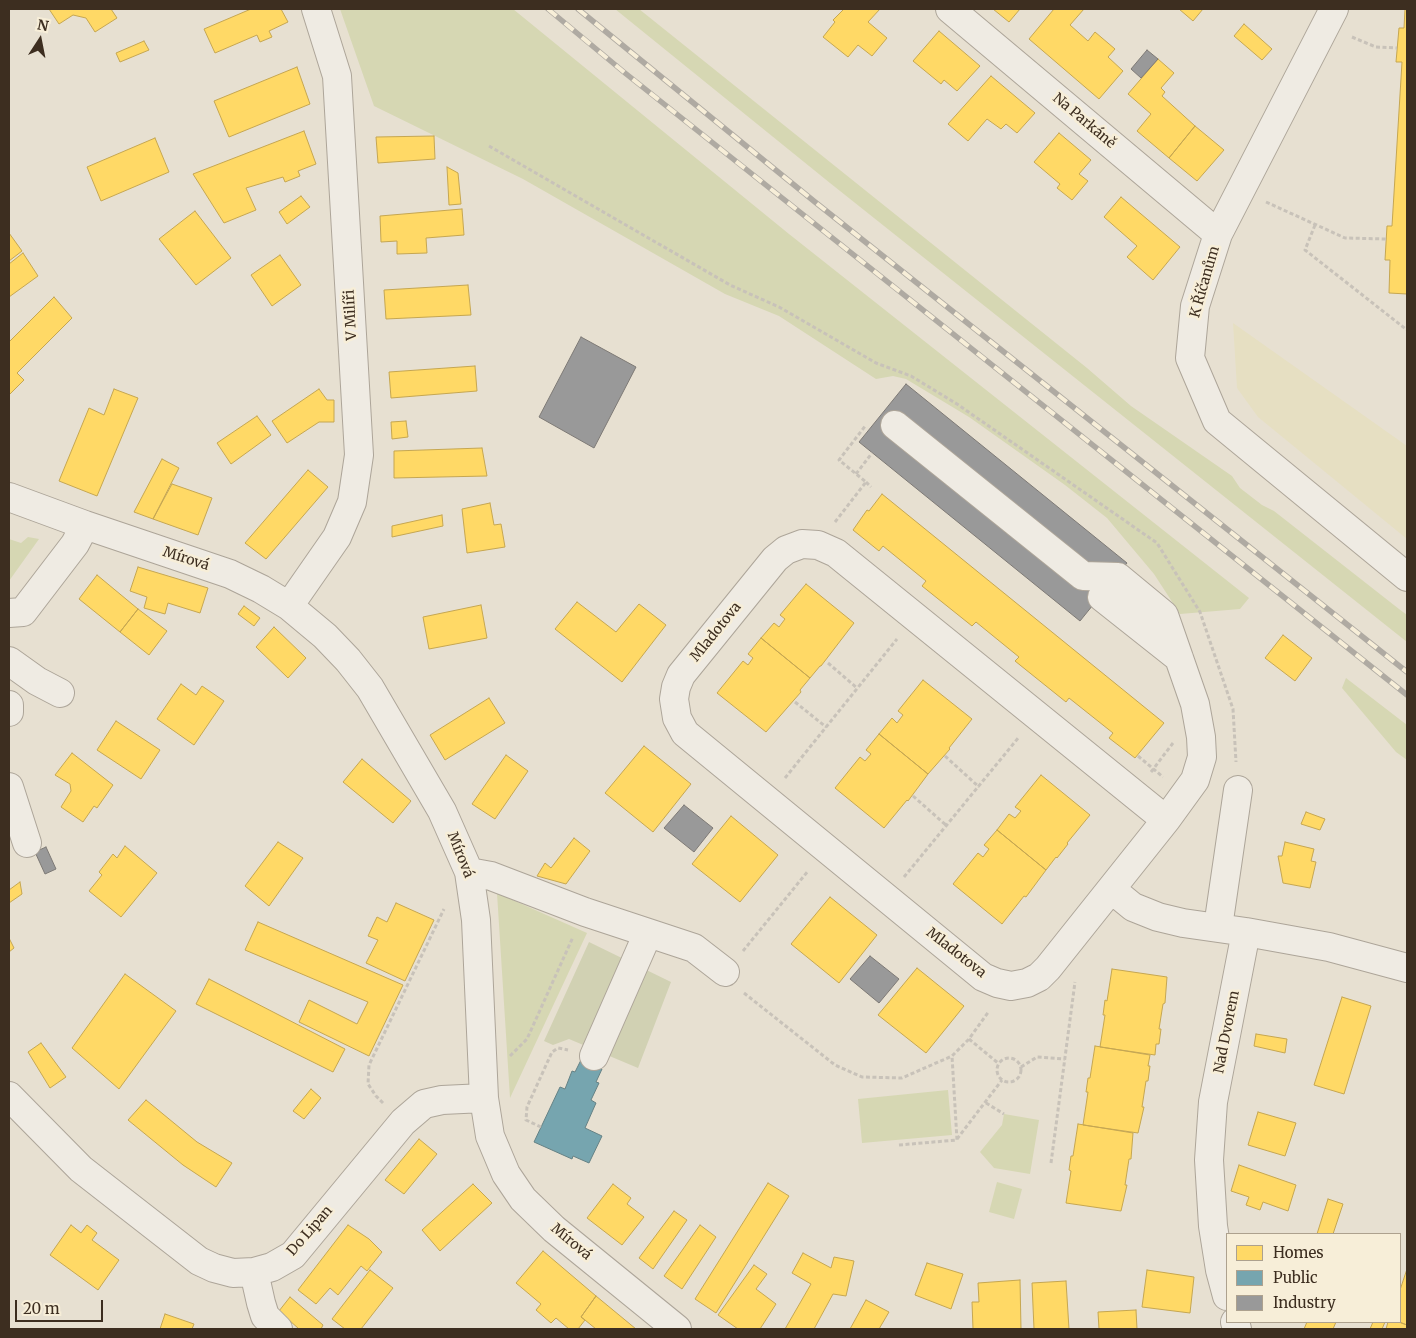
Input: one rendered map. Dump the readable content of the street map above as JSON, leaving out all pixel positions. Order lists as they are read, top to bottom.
{
  "streets": {
    "street": [
      "Na Parkáně",
      "K Říčanům",
      "V Milíři",
      "Mírová",
      "Mladotova",
      "Nad Dvorem",
      "Do Lipan"
    ]
  },
  "crossings": [
    ["Na Parkáně", "K Říčanům"],
    ["V Milíři", "Mírová"],
    ["Mírová", "Do Lipan"]
  ],
  "legend": ["Homes", "Public", "Industry"],
  "scale_bar": "20 m",
  "north": "top"
}
